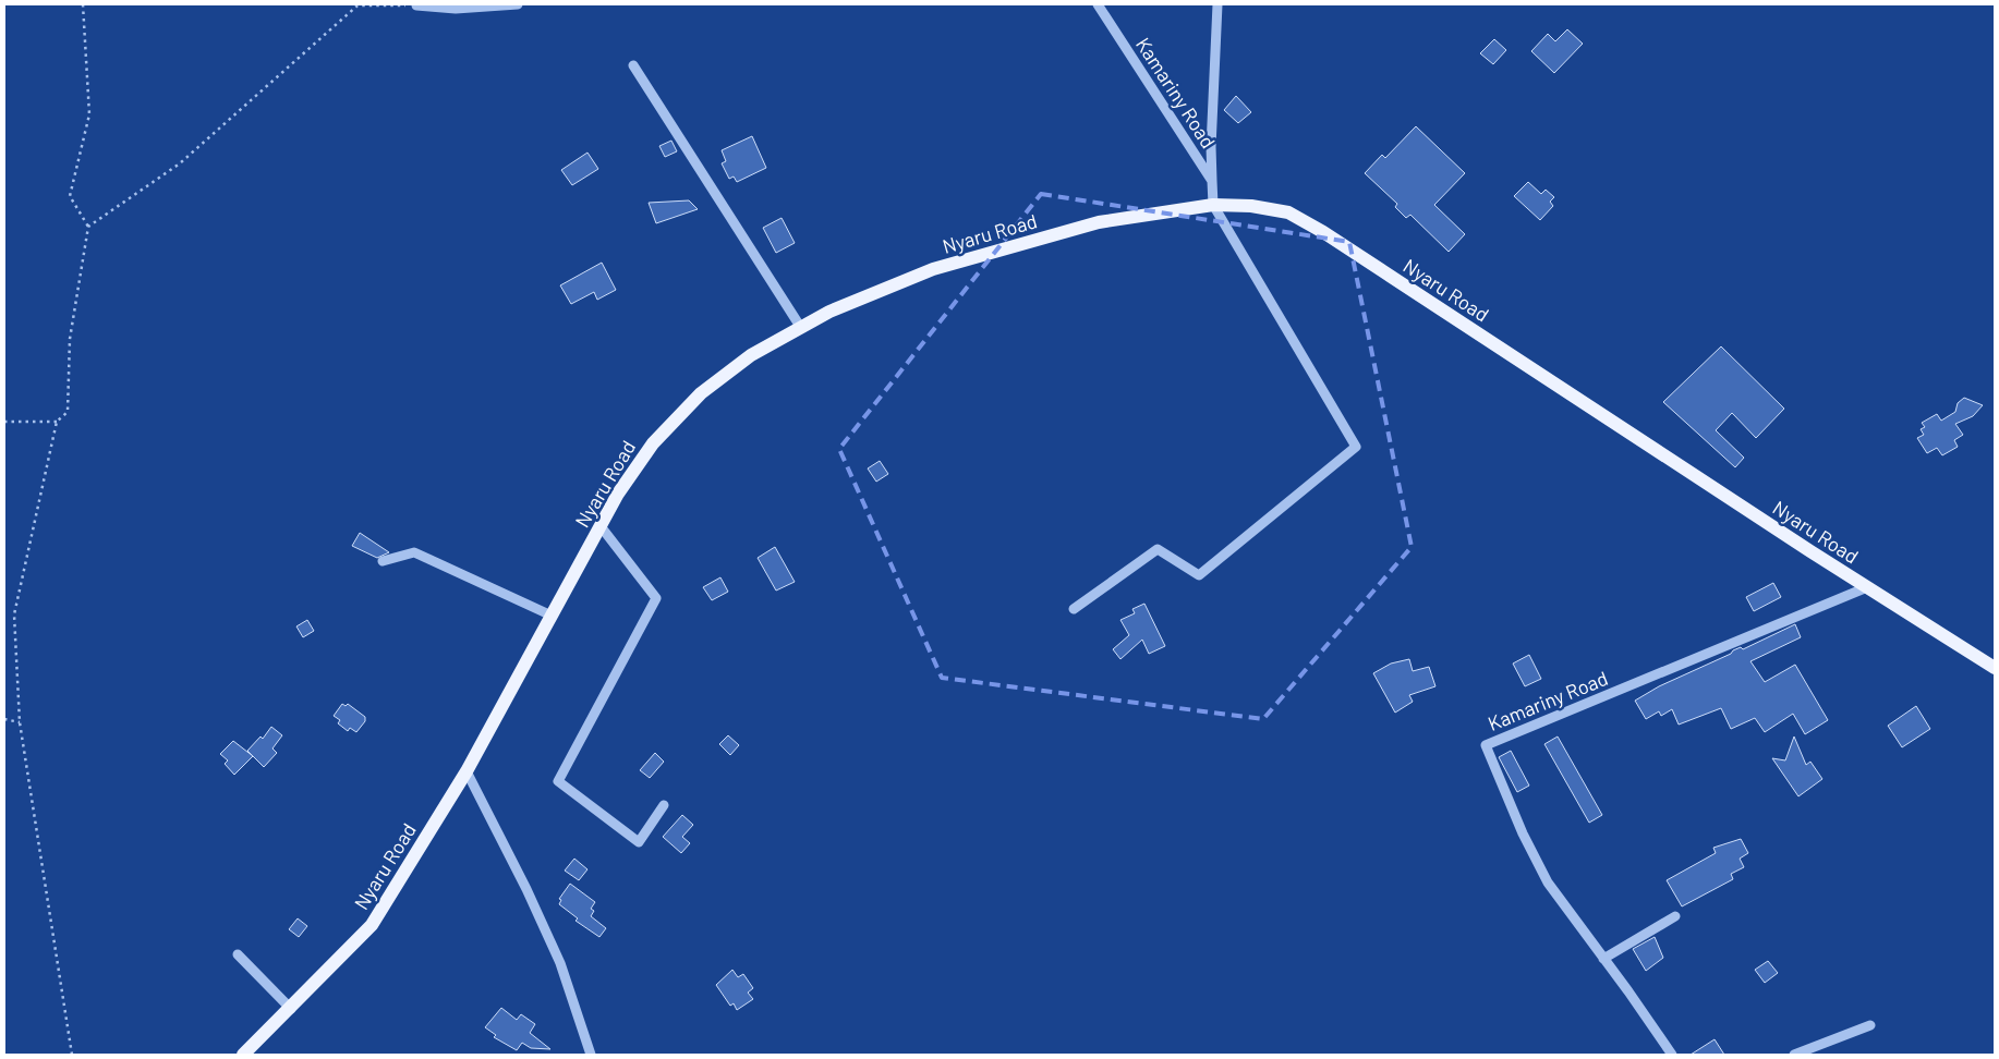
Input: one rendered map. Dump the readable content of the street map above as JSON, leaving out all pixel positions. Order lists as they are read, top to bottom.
{
  "streets": {
    "main road": ["Nyaru Road"],
    "street": ["Kamariny Road"]
  },
  "crossings": [
    ["Kamariny Road", "Nyaru Road"]
  ]
}
